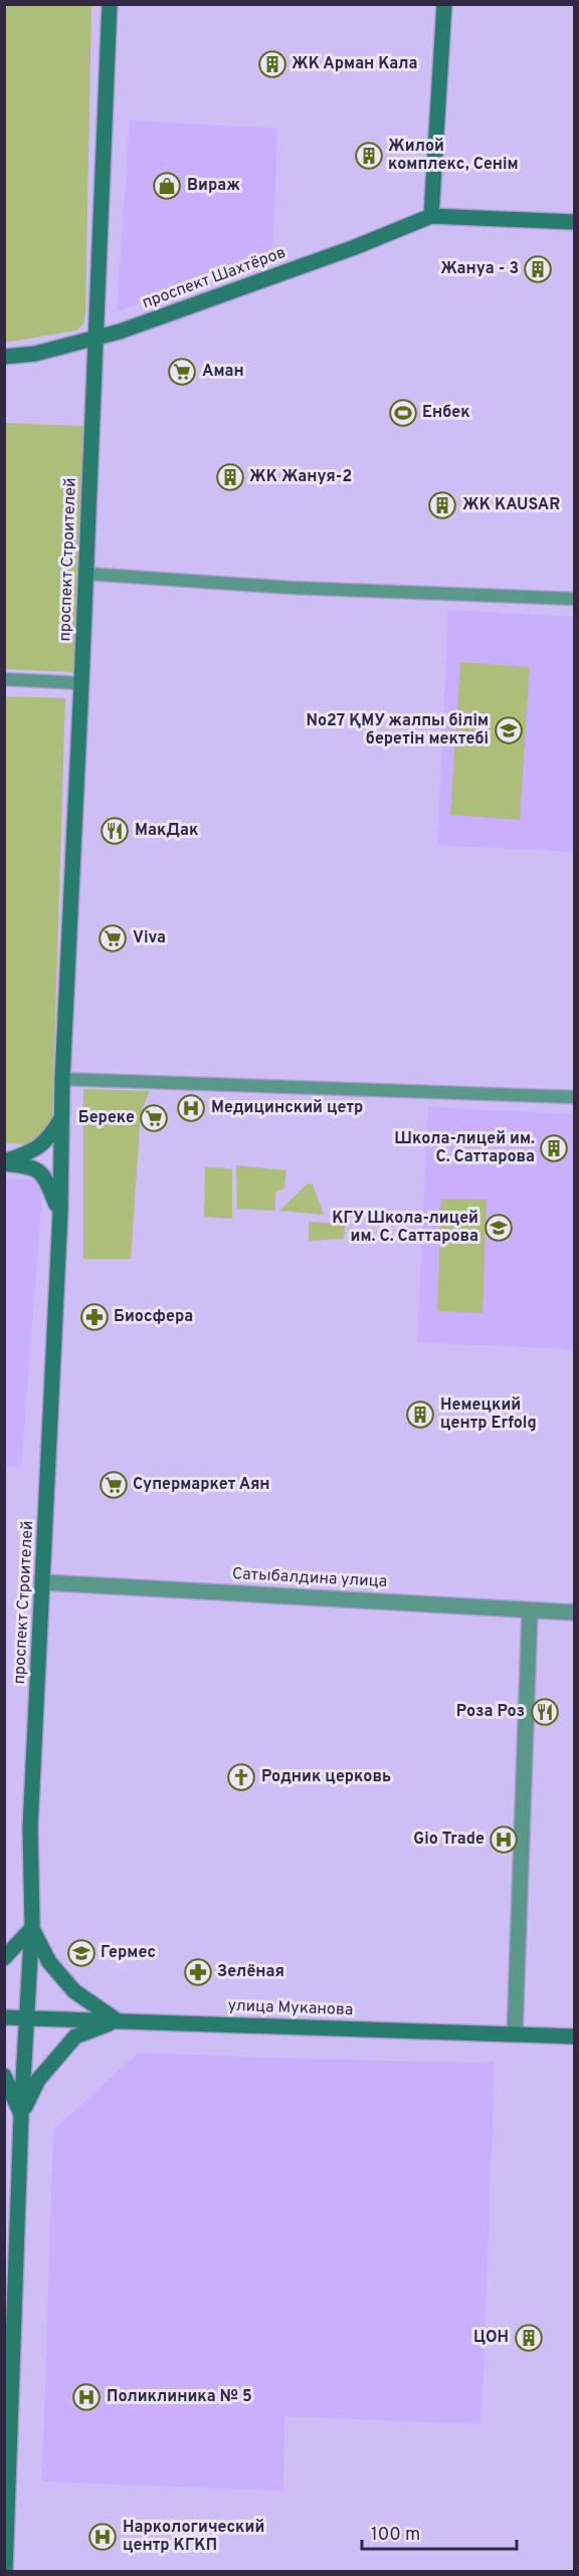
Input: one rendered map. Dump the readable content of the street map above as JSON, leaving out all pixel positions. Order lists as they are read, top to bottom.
{
  "streets": {
    "main road": ["проспект Шахтёров", "проспект Строителей", "улица Муканова"],
    "street": ["Сатыбалдина улица"]
  },
  "crossings": [
    ["проспект Шахтёров", "проспект Строителей"],
    ["проспект Строителей", "Сатыбалдина улица"],
    ["проспект Строителей", "улица Муканова"]
  ],
  "places": {
    "building": [
      "ЖК Арман Кала",
      "Жилой комплекс, Сенiм",
      "Жануа - 3",
      "ЖК Жануя-2",
      "ЖК KAUSAR",
      "Школа-лицей им. С. Саттарова",
      "Немецкий центр Erfolg",
      "ЦОН"
    ],
    "shop": ["Вираж"],
    "supermarket": [
      "Аман",
      "Viva",
      "Береке",
      "Супермаркет Аян"
    ],
    "sports": ["Енбек"],
    "school or university": ["No27 ҚМУ жалпы білім беретін мектебі", "КГУ Школа-лицей им. С. Саттарова", "Гермес"],
    "restaurant": ["МакДак", "Роза Роз"],
    "hospital": [
      "Медицинский цетр",
      "Gio Trade",
      "Поликлиника № 5",
      "Наркологический центр КГКП"
    ],
    "pharmacy": ["Биосфера", "Зелёная"],
    "church": ["Родник церковь"]
  },
  "scale_bar": "100 m"
}
